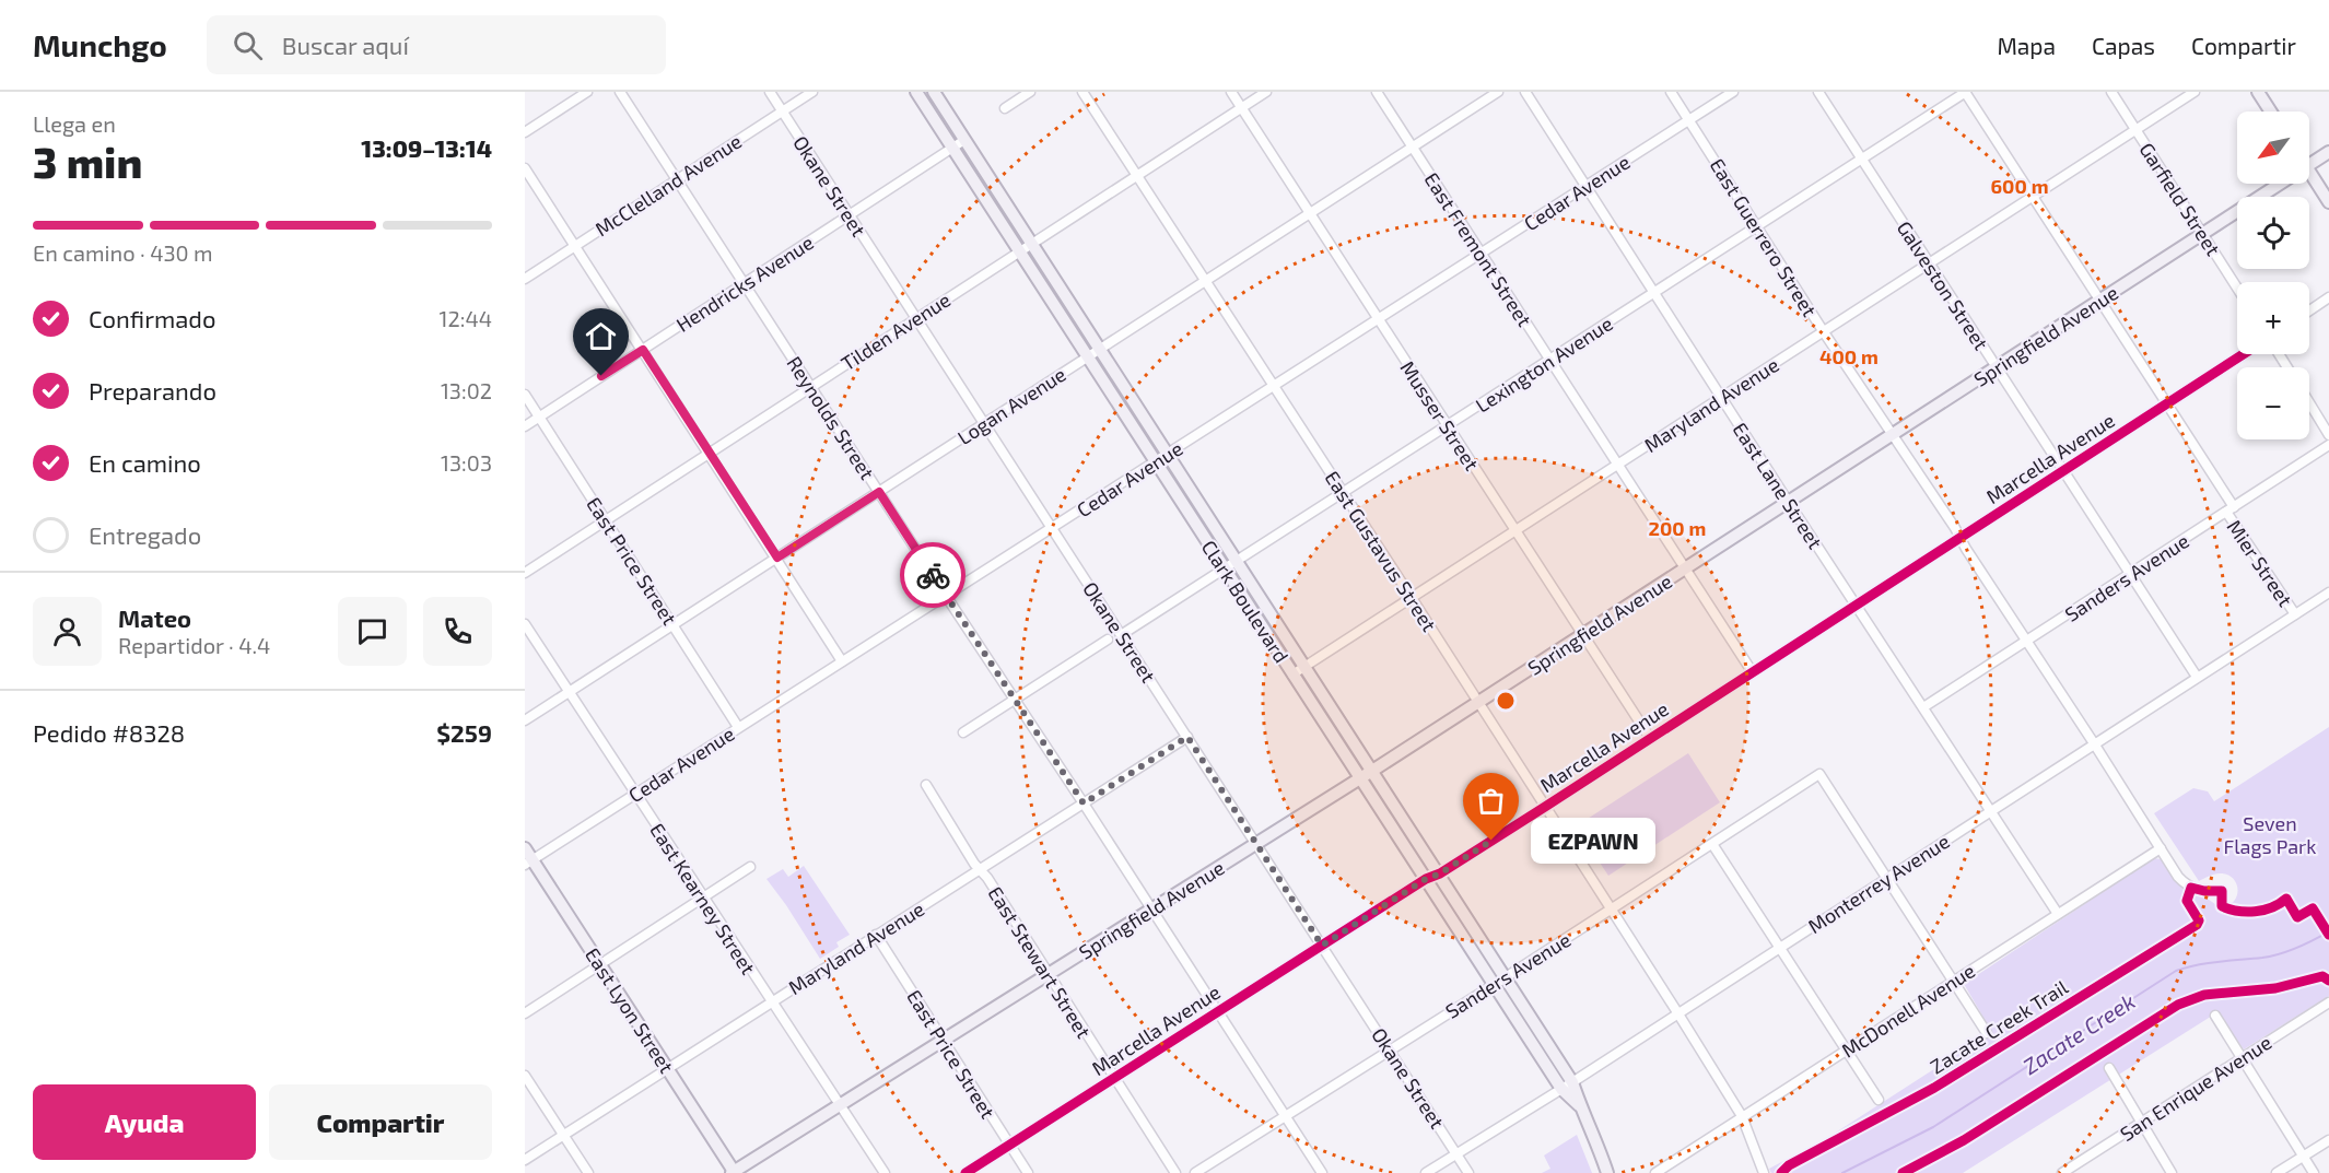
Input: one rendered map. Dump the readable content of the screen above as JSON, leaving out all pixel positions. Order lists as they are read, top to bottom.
{
  "streets": {
    "main road": ["Springfield Avenue", "Clark Boulevard", "East Lyon Street"],
    "street": [
      "McClelland Avenue",
      "Okane Street",
      "Cedar Avenue",
      "Garfield Street",
      "East Guerrero Street",
      "East Fremont Street",
      "Hendricks Avenue",
      "Galveston Street",
      "Tilden Avenue",
      "Lexington Avenue",
      "Maryland Avenue",
      "Logan Avenue",
      "Musser Street",
      "Reynolds Street",
      "Marcella Avenue",
      "East Lane Street",
      "East Gustavus Street",
      "East Price Street",
      "Mier Street",
      "Sanders Avenue",
      "Monterrey Avenue",
      "East Kearney Street",
      "East Stewart Street",
      "McDonell Avenue",
      "San Enrique Avenue"
    ],
    "cycle path": ["Zacate Creek Trail"]
  },
  "crossings": [
    ["McClelland Avenue", "Okane Street"],
    ["McClelland Avenue", "Reynolds Street"],
    ["Okane Street", "Cedar Avenue"],
    ["Okane Street", "Hendricks Avenue"],
    ["Okane Street", "Tilden Avenue"],
    ["Okane Street", "Springfield Avenue"],
    ["Okane Street", "Lexington Avenue"],
    ["Okane Street", "Maryland Avenue"],
    ["Okane Street", "Logan Avenue"],
    ["Okane Street", "Marcella Avenue"],
    ["Okane Street", "Sanders Avenue"],
    ["Okane Street", "Monterrey Avenue"],
    ["Cedar Avenue", "East Guerrero Street"],
    ["Cedar Avenue", "East Fremont Street"],
    ["Cedar Avenue", "Musser Street"],
    ["Cedar Avenue", "Reynolds Street"],
    ["Cedar Avenue", "East Lane Street"],
    ["Cedar Avenue", "East Gustavus Street"],
    ["Cedar Avenue", "East Price Street"],
    ["Cedar Avenue", "Clark Boulevard"],
    ["Cedar Avenue", "East Kearney Street"],
    ["Cedar Avenue", "East Lyon Street"],
    ["Garfield Street", "Springfield Avenue"],
    ["Garfield Street", "Maryland Avenue"],
    ["East Guerrero Street", "Springfield Avenue"],
    ["East Guerrero Street", "Lexington Avenue"],
    ["East Guerrero Street", "Maryland Avenue"],
    ["East Guerrero Street", "Marcella Avenue"],
    ["East Guerrero Street", "Sanders Avenue"],
    ["East Guerrero Street", "Monterrey Avenue"],
    ["East Guerrero Street", "McDonell Avenue"],
    ["East Fremont Street", "Springfield Avenue"],
    ["East Fremont Street", "Lexington Avenue"],
    ["East Fremont Street", "Maryland Avenue"],
    ["East Fremont Street", "Logan Avenue"],
    ["East Fremont Street", "Marcella Avenue"],
    ["Hendricks Avenue", "Reynolds Street"],
    ["Hendricks Avenue", "East Price Street"],
    ["Hendricks Avenue", "Clark Boulevard"],
    ["Galveston Street", "Springfield Avenue"],
    ["Galveston Street", "Lexington Avenue"],
    ["Galveston Street", "Maryland Avenue"],
    ["Galveston Street", "Marcella Avenue"],
    ["Galveston Street", "Sanders Avenue"],
    ["Galveston Street", "Monterrey Avenue"],
    ["Tilden Avenue", "Musser Street"],
    ["Tilden Avenue", "Reynolds Street"],
    ["Tilden Avenue", "East Gustavus Street"],
    ["Tilden Avenue", "East Price Street"],
    ["Tilden Avenue", "Clark Boulevard"],
    ["Springfield Avenue", "Musser Street"],
    ["Springfield Avenue", "Reynolds Street"],
    ["Springfield Avenue", "East Lane Street"],
    ["Springfield Avenue", "East Gustavus Street"],
    ["Springfield Avenue", "East Price Street"],
    ["Springfield Avenue", "Mier Street"],
    ["Springfield Avenue", "Clark Boulevard"],
    ["Springfield Avenue", "East Kearney Street"],
    ["Springfield Avenue", "East Stewart Street"],
    ["Springfield Avenue", "East Lyon Street"],
    ["Lexington Avenue", "Musser Street"],
    ["Lexington Avenue", "East Lane Street"],
    ["Lexington Avenue", "East Gustavus Street"],
    ["Lexington Avenue", "Mier Street"],
    ["Lexington Avenue", "Clark Boulevard"],
    ["Maryland Avenue", "Musser Street"],
    ["Maryland Avenue", "Reynolds Street"],
    ["Maryland Avenue", "East Lane Street"],
    ["Maryland Avenue", "East Gustavus Street"],
    ["Maryland Avenue", "East Price Street"],
    ["Maryland Avenue", "Mier Street"],
    ["Maryland Avenue", "Clark Boulevard"],
    ["Maryland Avenue", "East Kearney Street"],
    ["Maryland Avenue", "East Stewart Street"],
    ["Maryland Avenue", "East Lyon Street"],
    ["Logan Avenue", "Musser Street"],
    ["Logan Avenue", "Reynolds Street"],
    ["Logan Avenue", "East Gustavus Street"],
    ["Logan Avenue", "East Price Street"],
    ["Logan Avenue", "Clark Boulevard"],
    ["Logan Avenue", "East Kearney Street"],
    ["Musser Street", "Marcella Avenue"],
    ["Reynolds Street", "Marcella Avenue"],
    ["Reynolds Street", "Sanders Avenue"],
    ["Marcella Avenue", "East Lane Street"],
    ["Marcella Avenue", "East Gustavus Street"],
    ["Marcella Avenue", "East Price Street"],
    ["Marcella Avenue", "Mier Street"],
    ["Marcella Avenue", "Clark Boulevard"],
    ["Marcella Avenue", "East Stewart Street"],
    ["East Lane Street", "Sanders Avenue"],
    ["East Lane Street", "Monterrey Avenue"],
    ["East Lane Street", "McDonell Avenue"],
    ["East Gustavus Street", "Sanders Avenue"],
    ["East Gustavus Street", "Monterrey Avenue"],
    ["East Gustavus Street", "McDonell Avenue"],
    ["Mier Street", "Sanders Avenue"],
    ["Mier Street", "Monterrey Avenue"],
    ["Sanders Avenue", "Clark Boulevard"],
    ["Sanders Avenue", "Monterrey Avenue"],
    ["Clark Boulevard", "Monterrey Avenue"]
  ],
  "water": ["Zacate Creek"],
  "parks": ["Seven Flags Park"],
  "places": ["EZPAWN"],
  "north": "bottom left",
  "page": {
    "header": "Munchgo",
    "search": "Buscar aquí",
    "nav": ["Mapa", "Capas", "Compartir"],
    "heading": ["3 min", "Llega en", "13:09–13:14"],
    "panel": [
      "Mateo",
      "Repartidor · 4.4",
      "Pedido #8328",
      "$259"
    ],
    "map_buttons": ["+", "−"],
    "bar": "En camino · 430 m",
    "list": [
      ["Confirmado", "12:44"],
      ["Preparando", "13:02"],
      ["En camino", "13:03"],
      "Entregado"
    ],
    "bubble": "EZPAWN",
    "buttons": ["Ayuda", "Compartir"]
  },
  "rings": ["600 m", "400 m", "200 m"]
}
